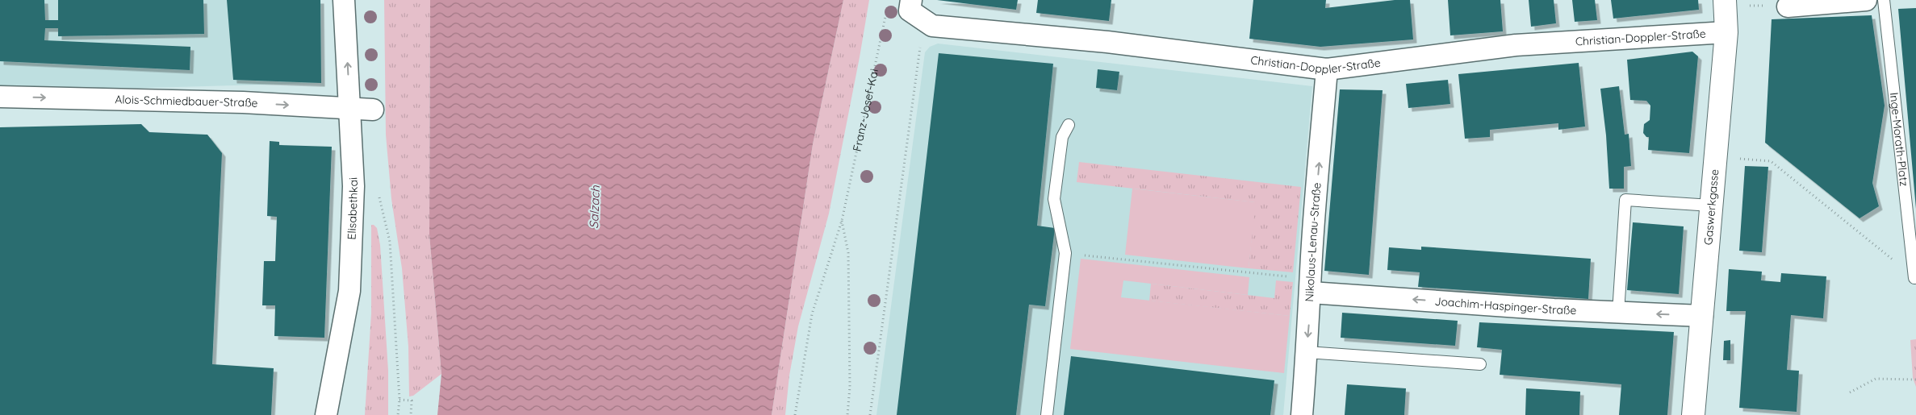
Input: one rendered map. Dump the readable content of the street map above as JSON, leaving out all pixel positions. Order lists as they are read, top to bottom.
{
  "streets": {
    "street": [
      "Christian-Doppler-Straße",
      "Alois-Schmiedbauer-Straße",
      "Gaswerkgasse",
      "Elisabethkai",
      "Nikolaus-Lenau-Straße",
      "Joachim-Haspinger-Straße"
    ],
    "lane": ["Inge-Morath-Platz"],
    "path": ["Franz-Josef-Kai"]
  },
  "crossings": [
    ["Christian-Doppler-Straße", "Gaswerkgasse"],
    ["Christian-Doppler-Straße", "Nikolaus-Lenau-Straße"],
    ["Alois-Schmiedbauer-Straße", "Elisabethkai"],
    ["Gaswerkgasse", "Joachim-Haspinger-Straße"],
    ["Nikolaus-Lenau-Straße", "Joachim-Haspinger-Straße"]
  ],
  "one_way": ["Alois-Schmiedbauer-Straße", "Joachim-Haspinger-Straße"],
  "water": ["Salzach"]
}
